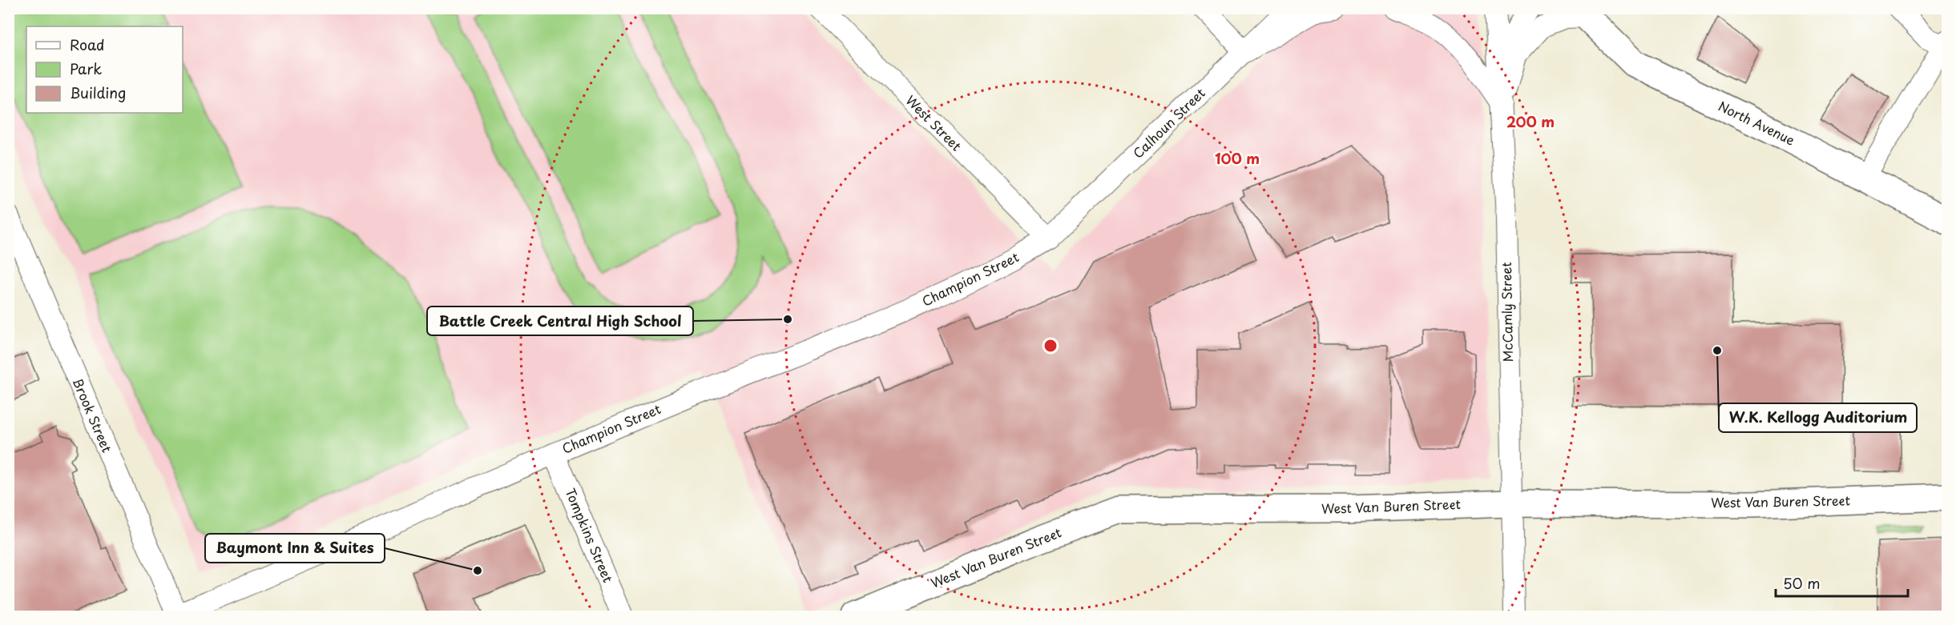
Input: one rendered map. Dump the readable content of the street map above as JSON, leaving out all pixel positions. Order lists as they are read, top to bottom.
{
  "streets": {
    "street": [
      "West Street",
      "Calhoun Street",
      "North Avenue",
      "Champion Street",
      "McCamly Street",
      "Brook Street",
      "West Van Buren Street",
      "Tompkins Street"
    ]
  },
  "crossings": [
    ["West Street", "Calhoun Street"],
    ["West Street", "Champion Street"],
    ["Calhoun Street", "Champion Street"],
    ["Champion Street", "Brook Street"],
    ["Champion Street", "Tompkins Street"],
    ["McCamly Street", "West Van Buren Street"]
  ],
  "places": ["Battle Creek Central High School", "W.K. Kellogg Auditorium", "Baymont Inn & Suites"],
  "legend": ["Road", "Park", "Building"],
  "scale_bar": "50 m",
  "rings": ["200 m", "100 m"]
}
